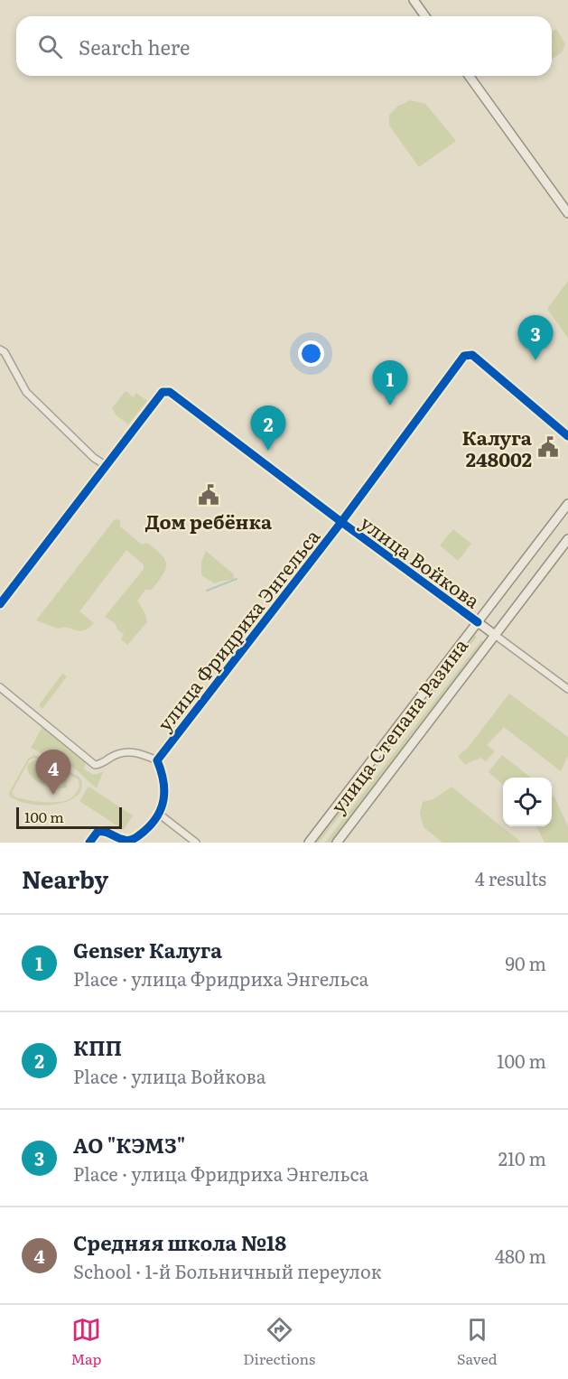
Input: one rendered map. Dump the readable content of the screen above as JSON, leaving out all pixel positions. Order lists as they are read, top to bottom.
{
  "streets": {
    "main road": ["улица Степана Разина"],
    "street": ["улица Войкова", "улица Фридриха Энгельса"]
  },
  "crossings": [
    ["улица Войкова", "улица Фридриха Энгельса"],
    ["улица Войкова", "улица Степана Разина"]
  ],
  "places": {
    "public building": ["Калуга 248002", "Дом ребёнка"]
  },
  "scale_bar": "100 m",
  "page": {
    "search": "Search here",
    "pins": [
      "3",
      "1",
      "2",
      "4"
    ],
    "scale": "100 m",
    "heading": ["Nearby", "4 results"],
    "list": [
      {
        "mark": "1",
        "name": "Genser Калуга",
        "note": "Place · улица Фридриха Энгельса",
        "value": "90 m"
      },
      {
        "mark": "2",
        "name": "КПП",
        "note": "Place · улица Войкова",
        "value": "100 m"
      },
      {
        "mark": "3",
        "name": "АО \"КЭМЗ\"",
        "note": "Place · улица Фридриха Энгельса",
        "value": "210 m"
      },
      {
        "mark": "4",
        "name": "Средняя школа №18",
        "note": "School · 1-й Больничный переулок",
        "value": "480 m"
      }
    ],
    "nav": ["Map", "Directions", "Saved"]
  }
}
